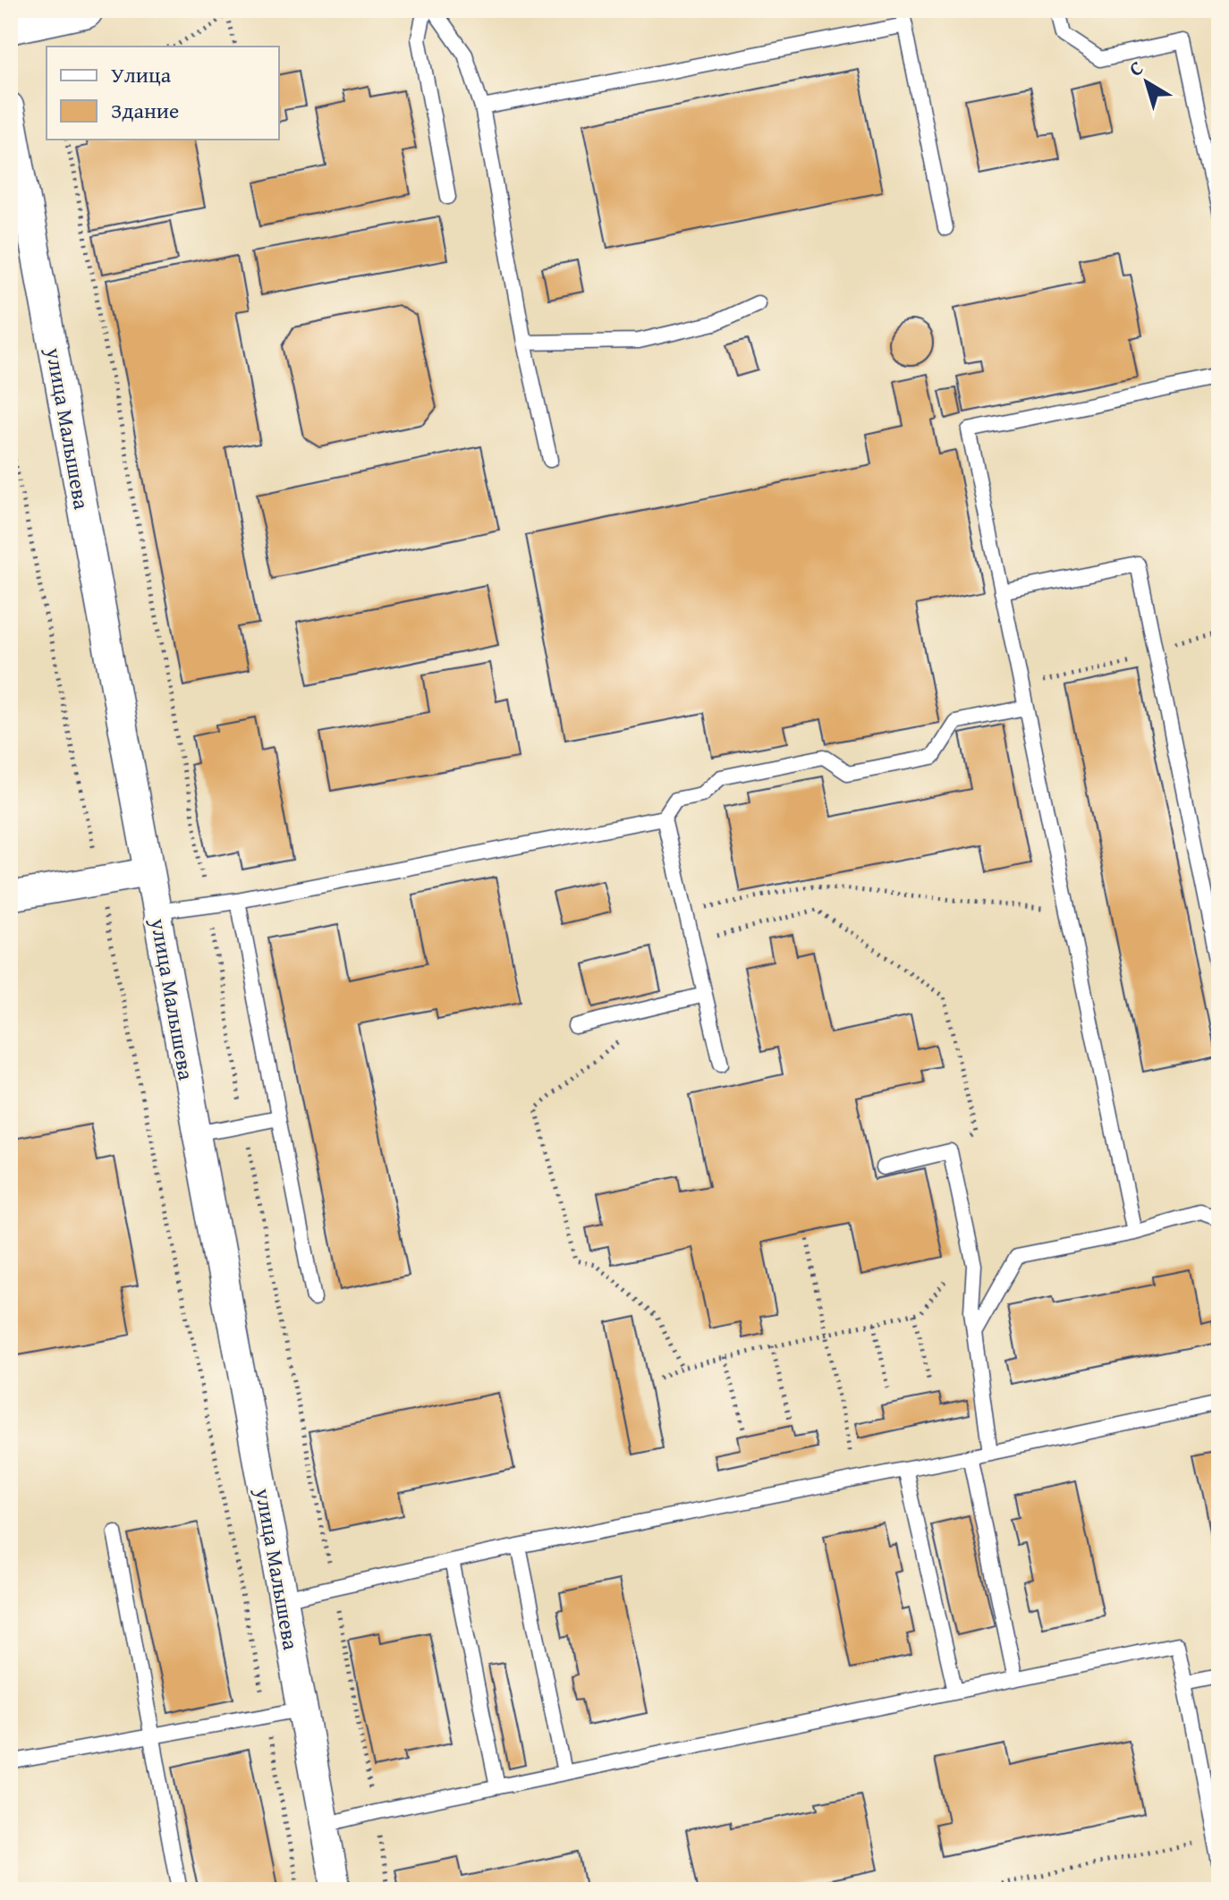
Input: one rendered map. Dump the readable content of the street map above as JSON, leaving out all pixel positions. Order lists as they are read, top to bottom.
{
  "streets": {
    "street": ["улица Малышева"]
  },
  "legend": ["Улица", "Здание"],
  "north": "top left"
}
